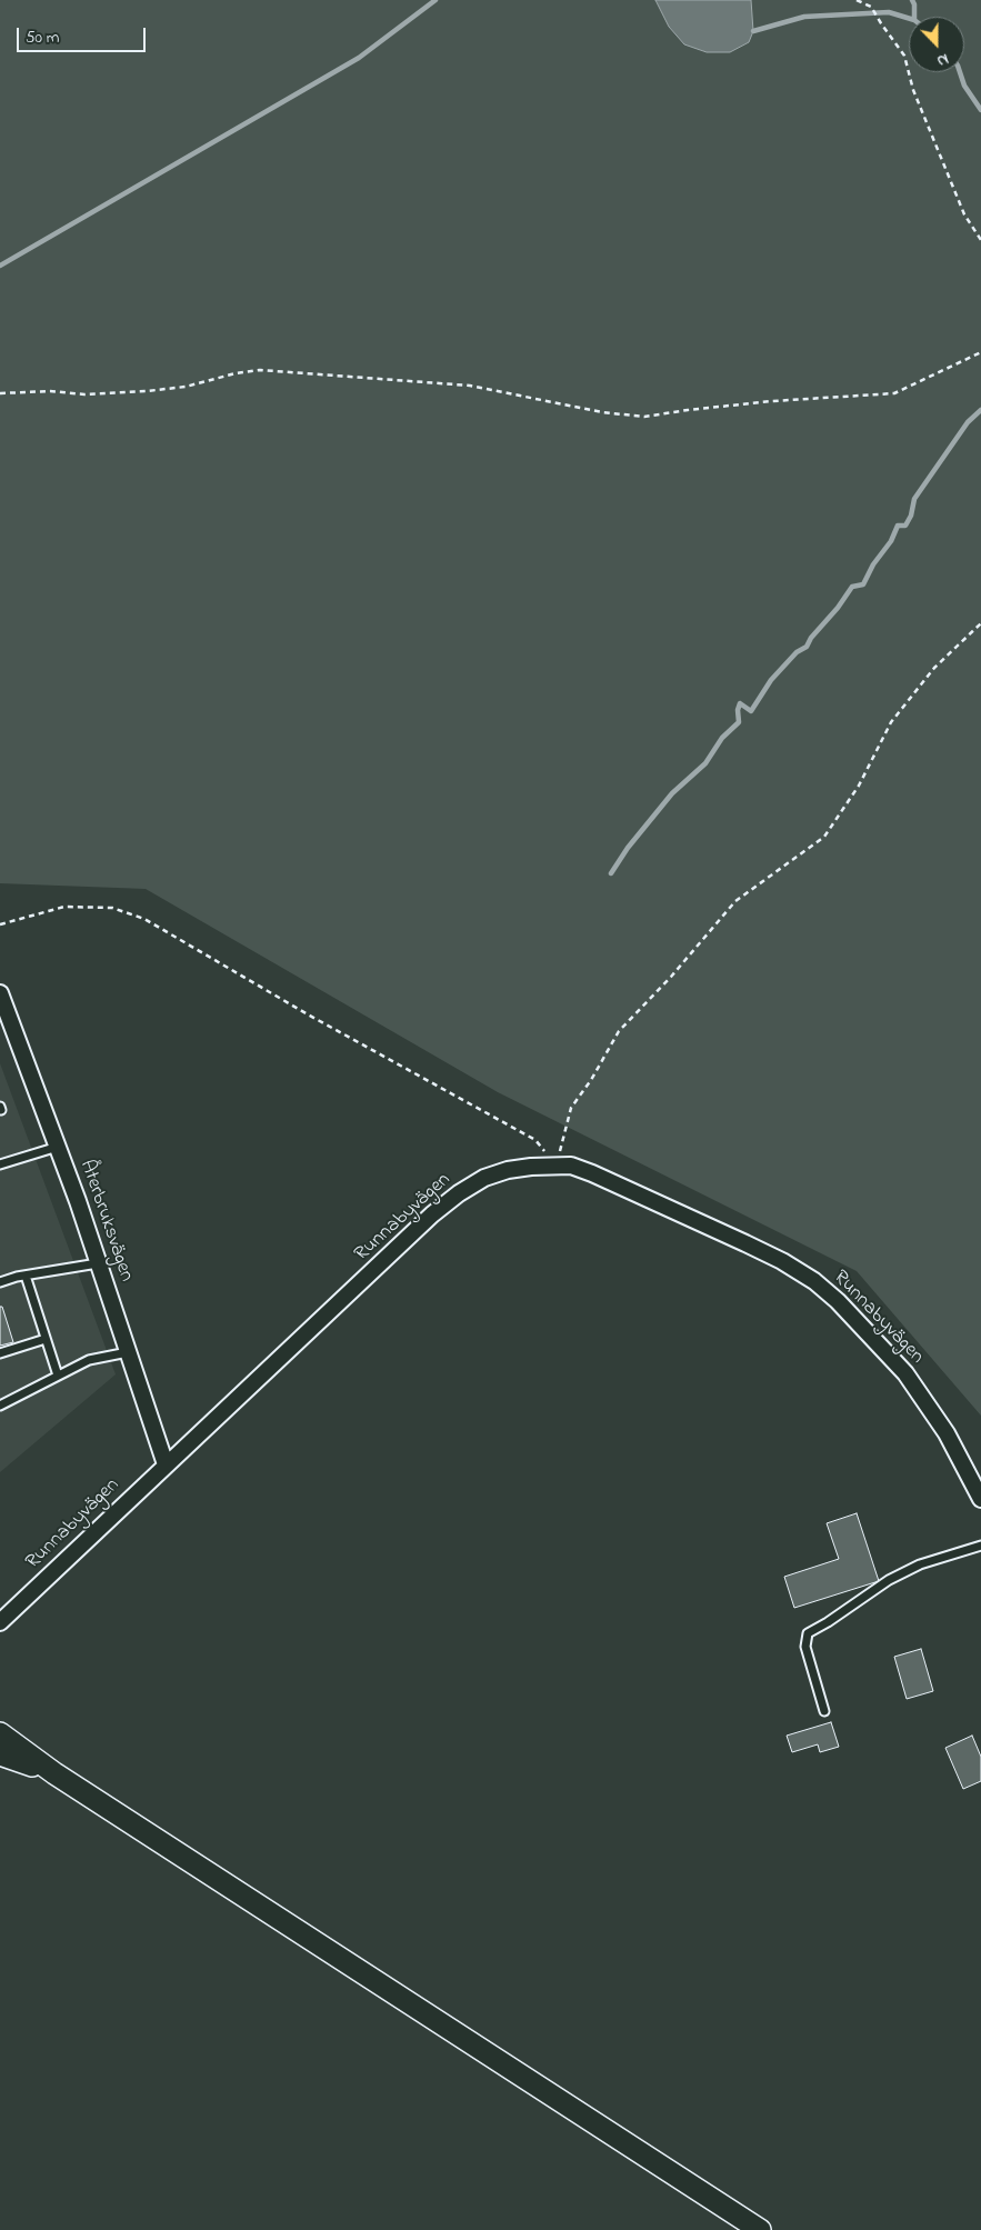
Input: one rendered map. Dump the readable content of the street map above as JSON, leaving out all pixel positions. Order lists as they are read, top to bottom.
{
  "streets": {
    "street": ["Runnabyvägen", "Återbruksvägen"]
  },
  "crossings": [
    ["Runnabyvägen", "Återbruksvägen"]
  ],
  "scale_bar": "50 m",
  "north": "bottom"
}
